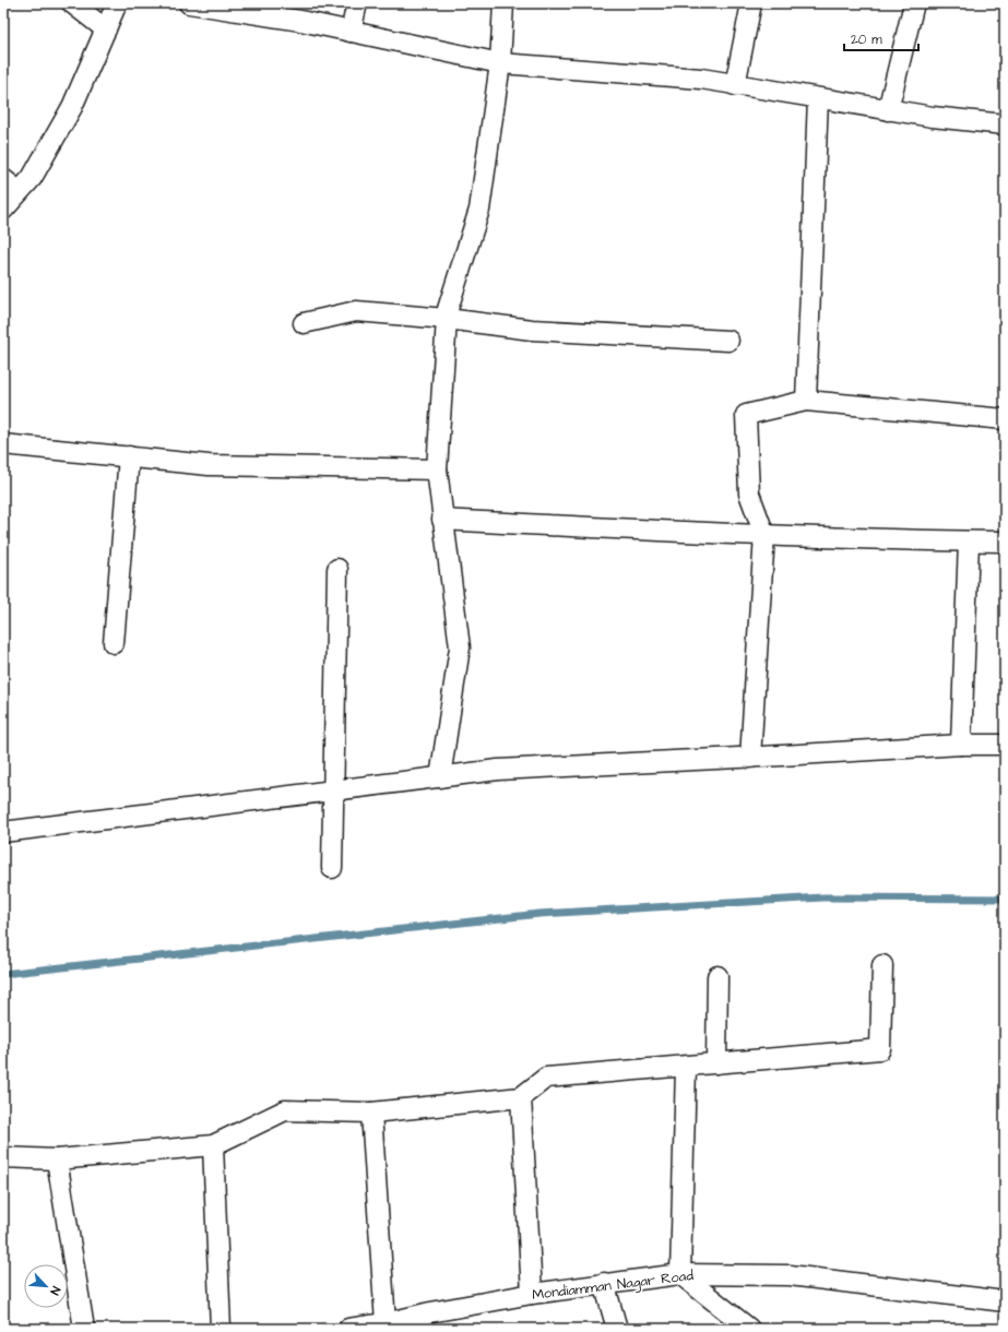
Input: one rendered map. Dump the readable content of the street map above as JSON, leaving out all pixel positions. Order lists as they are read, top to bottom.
{
  "streets": {
    "street": ["Mondiamman Nagar Road"]
  },
  "scale_bar": "20 m",
  "north": "bottom right"
}
